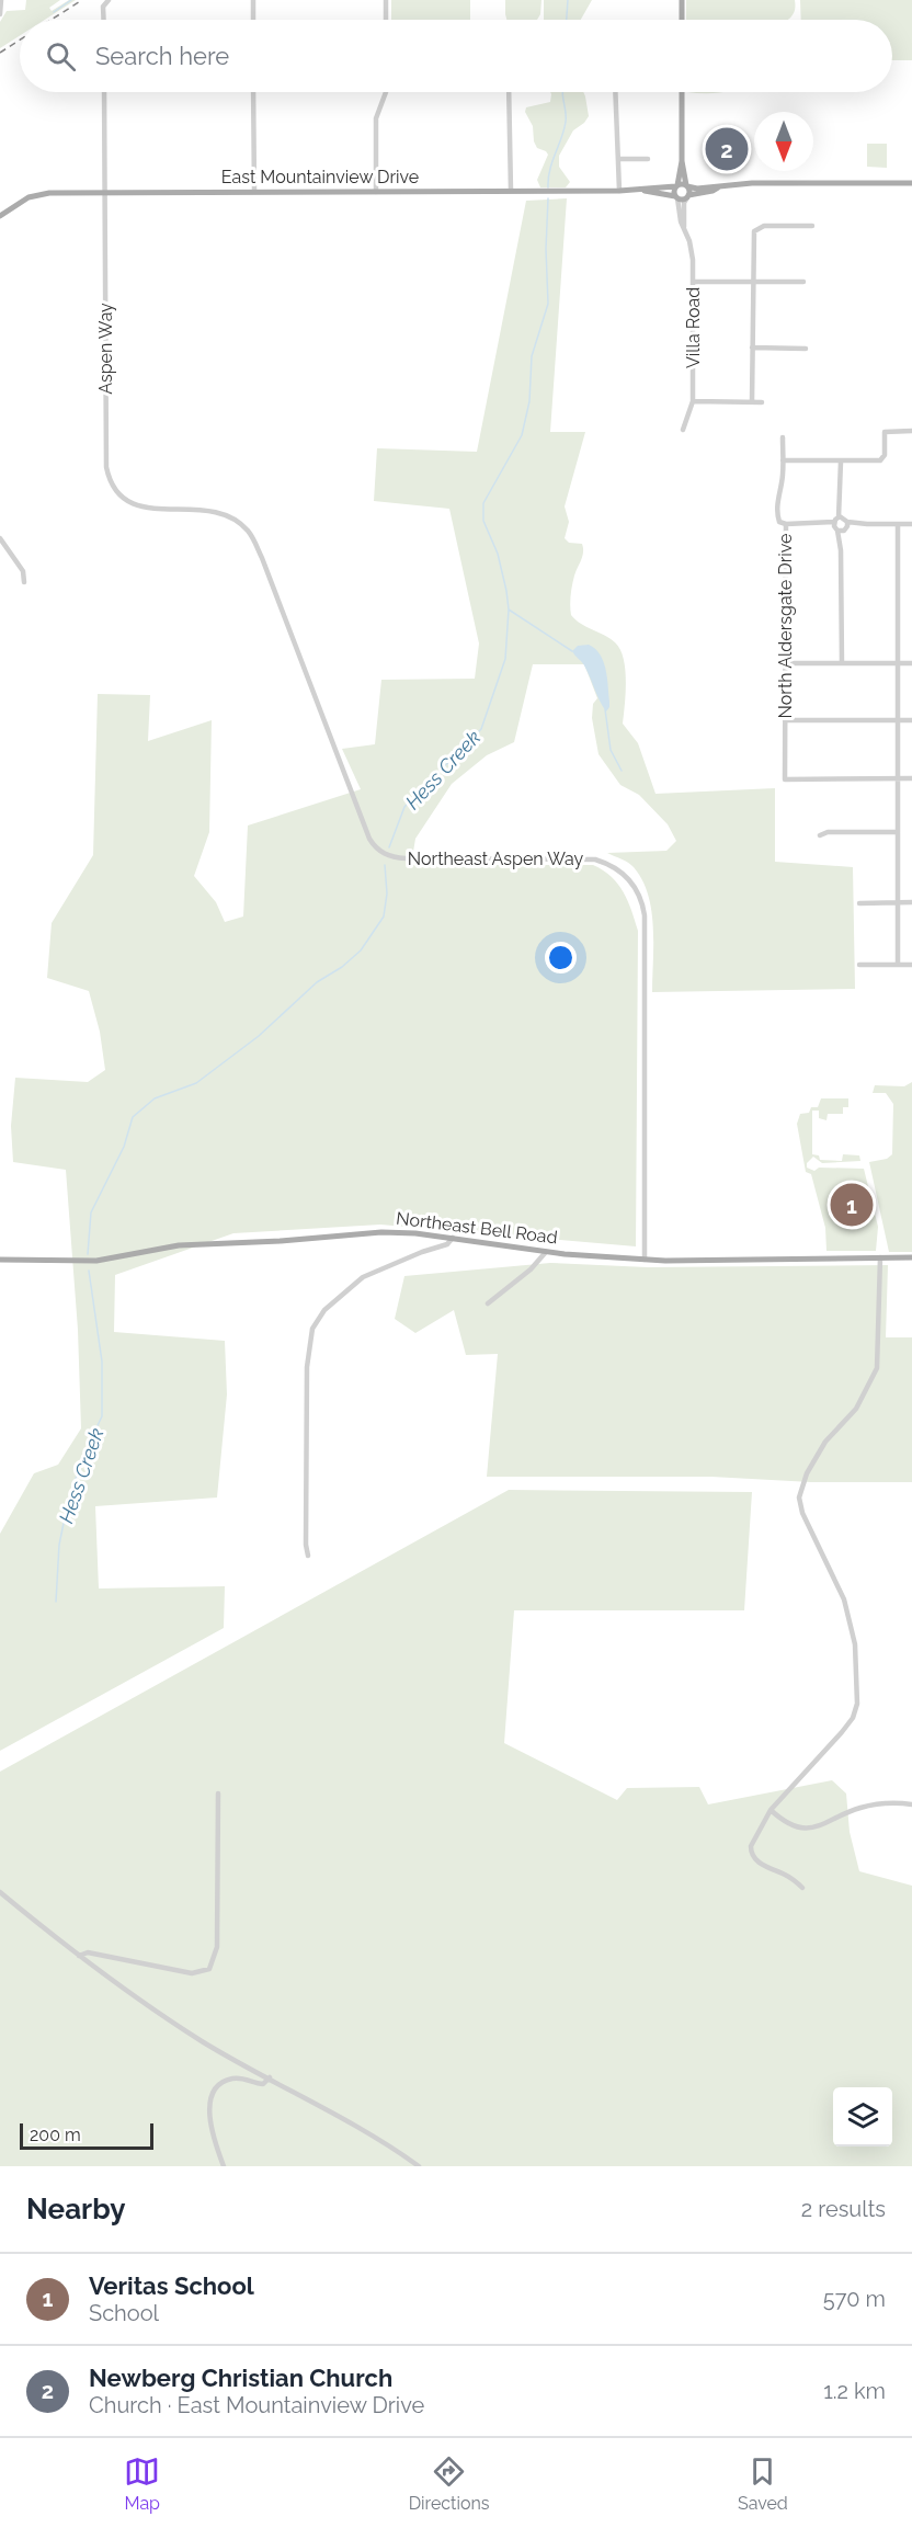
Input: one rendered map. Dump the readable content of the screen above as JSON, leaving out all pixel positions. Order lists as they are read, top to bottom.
{
  "streets": {
    "main road": ["East Mountainview Drive", "Northeast Bell Road"],
    "street": [
      "Villa Road",
      "Aspen Way",
      "North Aldersgate Drive",
      "Northeast Aspen Way"
    ]
  },
  "crossings": [
    ["East Mountainview Drive", "Villa Road"],
    ["East Mountainview Drive", "Aspen Way"],
    ["Aspen Way", "Northeast Aspen Way"],
    ["Northeast Aspen Way", "Northeast Bell Road"]
  ],
  "water": ["Hess Creek"],
  "scale_bar": "200 m",
  "north": "bottom",
  "page": {
    "search": "Search here",
    "pins": ["2", "1"],
    "scale": "200 m",
    "heading": ["Nearby", "2 results"],
    "list": [
      {
        "mark": "1",
        "name": "Veritas School",
        "note": "School",
        "value": "570 m"
      },
      {
        "mark": "2",
        "name": "Newberg Christian Church",
        "note": "Church · East Mountainview Drive",
        "value": "1.2 km"
      }
    ],
    "nav": ["Map", "Directions", "Saved"]
  }
}
